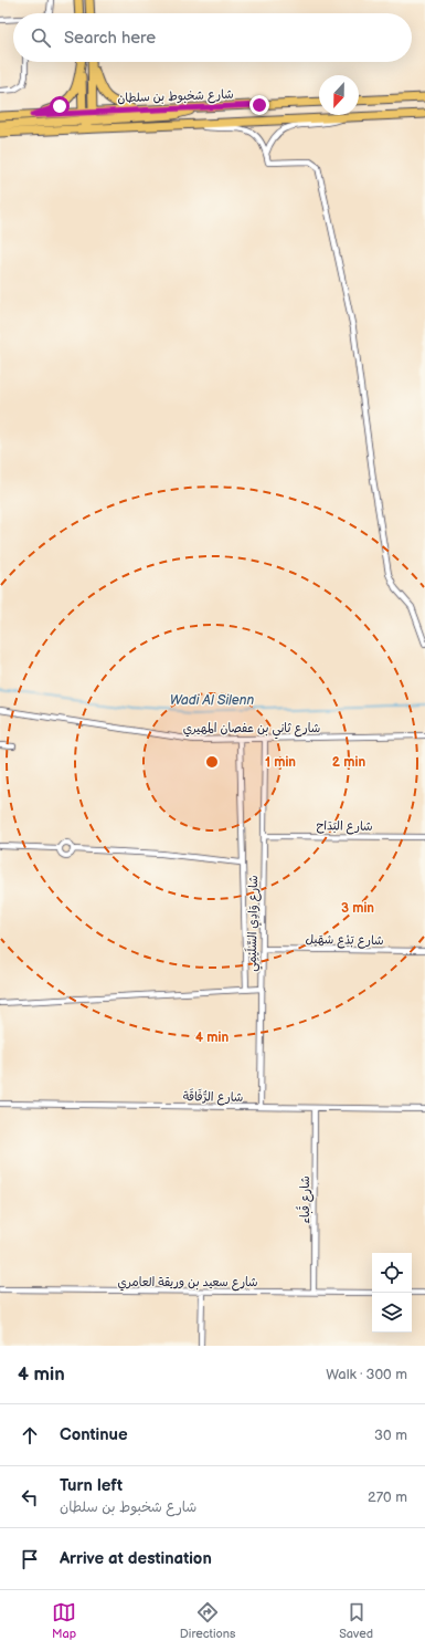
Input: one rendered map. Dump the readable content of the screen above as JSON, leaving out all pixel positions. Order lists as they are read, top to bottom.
{
  "streets": {
    "main road": ["شارع شخبوط بن سلطان"],
    "street": [
      "شارع ثاني بن عفصان المهيري",
      "شارع البَدَاح",
      "شارع وَادِي السِّلَيْمِي",
      "شارع بَدْع سْهَيل",
      "شارع الرُّفَاقَة",
      "شارع قُباء",
      "شارع سعيد بن وريقة العامري"
    ]
  },
  "crossings": [
    ["شارع ثاني بن عفصان المهيري", "شارع وَادِي السِّلَيْمِي"],
    ["شارع البَدَاح", "شارع وَادِي السِّلَيْمِي"],
    ["شارع وَادِي السِّلَيْمِي", "شارع بَدْع سْهَيل"],
    ["شارع وَادِي السِّلَيْمِي", "شارع الرُّفَاقَة"],
    ["شارع الرُّفَاقَة", "شارع قُباء"],
    ["شارع قُباء", "شارع سعيد بن وريقة العامري"]
  ],
  "water": ["Wadi Al Silenn"],
  "north": "bottom",
  "page": {
    "search": "Search here",
    "heading": ["4 min", "Walk · 300 m"],
    "list": [
      ["Continue", "30 m"],
      ["Turn left", "شارع شخبوط بن سلطان", "270 m"],
      "Arrive at destination"
    ],
    "nav": ["Map", "Directions", "Saved"]
  },
  "rings": [
    "1 min",
    "2 min",
    "3 min",
    "4 min"
  ]
}
